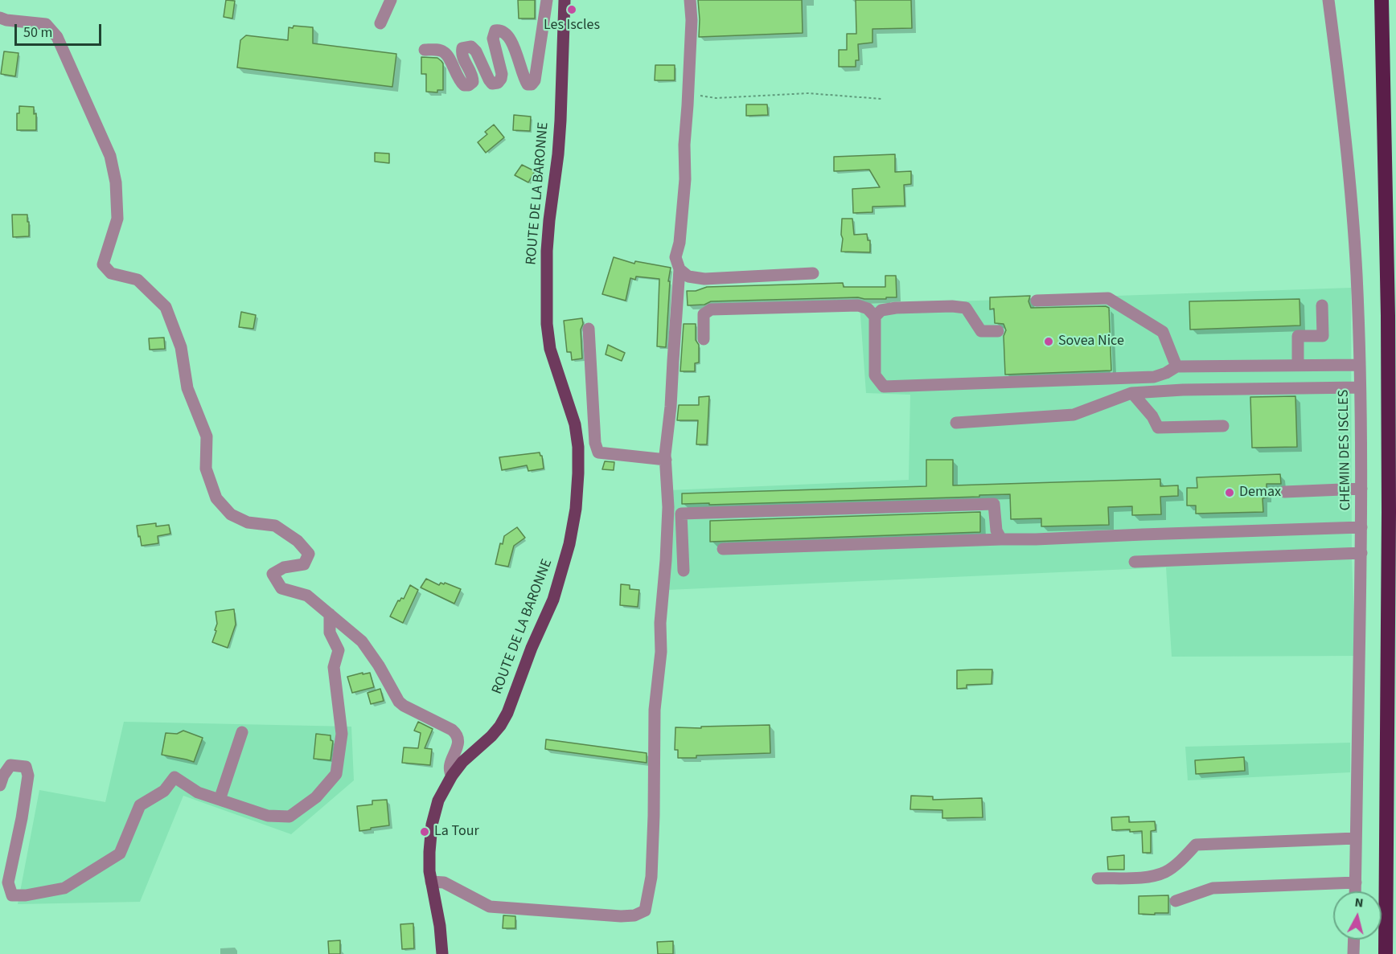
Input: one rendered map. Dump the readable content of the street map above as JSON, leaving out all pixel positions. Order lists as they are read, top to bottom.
{
  "streets": {
    "main road": ["ROUTE DE LA BARONNE"],
    "street": ["CHEMIN DES ISCLES"]
  },
  "places": [
    "Les Iscles",
    "Sovea Nice",
    "Demax",
    "La Tour"
  ],
  "scale_bar": "50 m",
  "north": "top"
}
